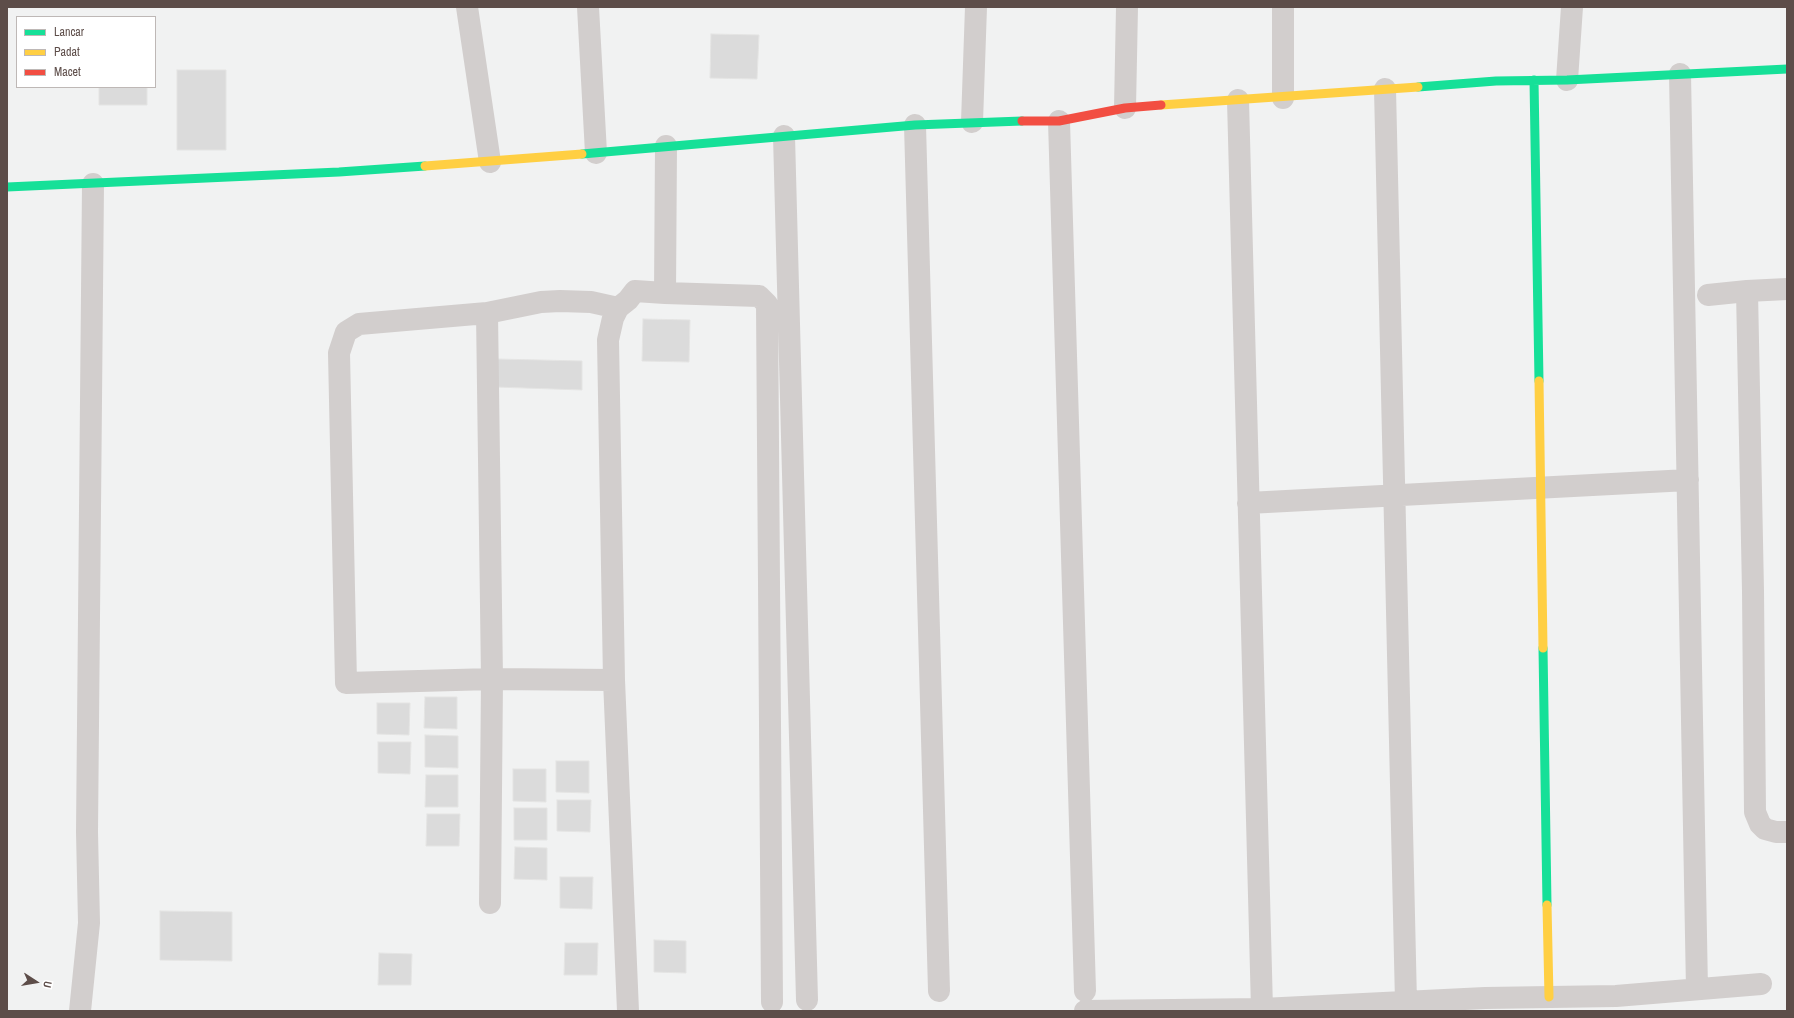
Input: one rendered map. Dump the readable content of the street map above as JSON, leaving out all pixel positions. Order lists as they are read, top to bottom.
{
  "legend": ["Lancar", "Padat", "Macet"],
  "north": "right"
}
